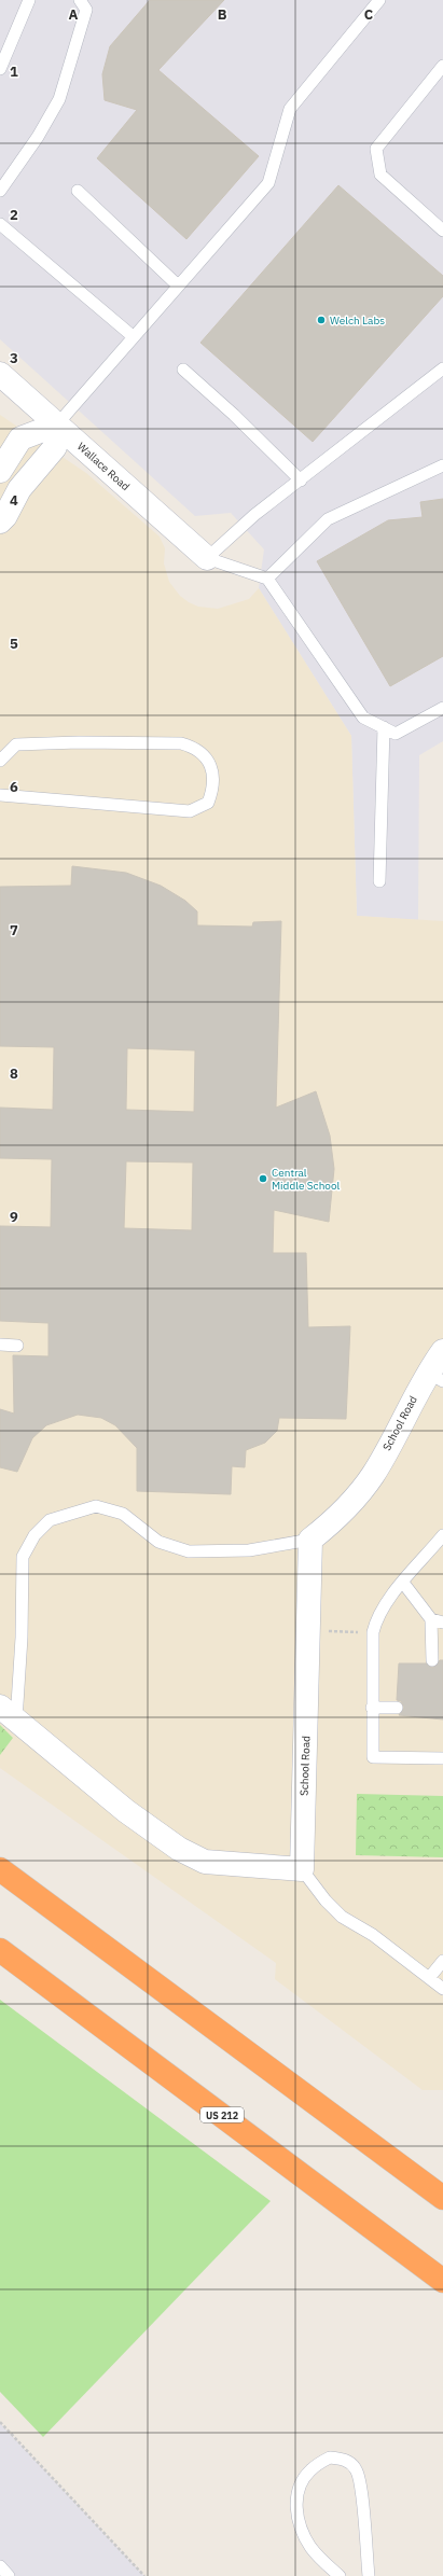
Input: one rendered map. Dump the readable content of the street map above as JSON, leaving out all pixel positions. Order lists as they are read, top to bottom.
{
  "streets": {
    "highway": ["US 212"],
    "street": ["Wallace Road", "School Road"]
  },
  "places": ["Welch Labs", "Central Middle School"],
  "grid": {
    "columns": ["A", "B", "C"],
    "rows": [
      "1",
      "2",
      "3",
      "4",
      "5",
      "6",
      "7",
      "8",
      "9"
    ]
  }
}
